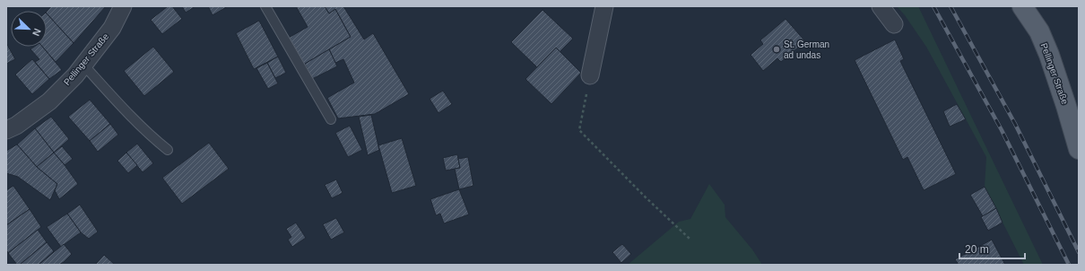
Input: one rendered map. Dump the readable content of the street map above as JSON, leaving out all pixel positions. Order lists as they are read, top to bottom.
{
  "streets": {
    "main road": ["Pellinger Straße"]
  },
  "places": ["St. German ad undas"],
  "scale_bar": "20 m",
  "north": "bottom right"
}
